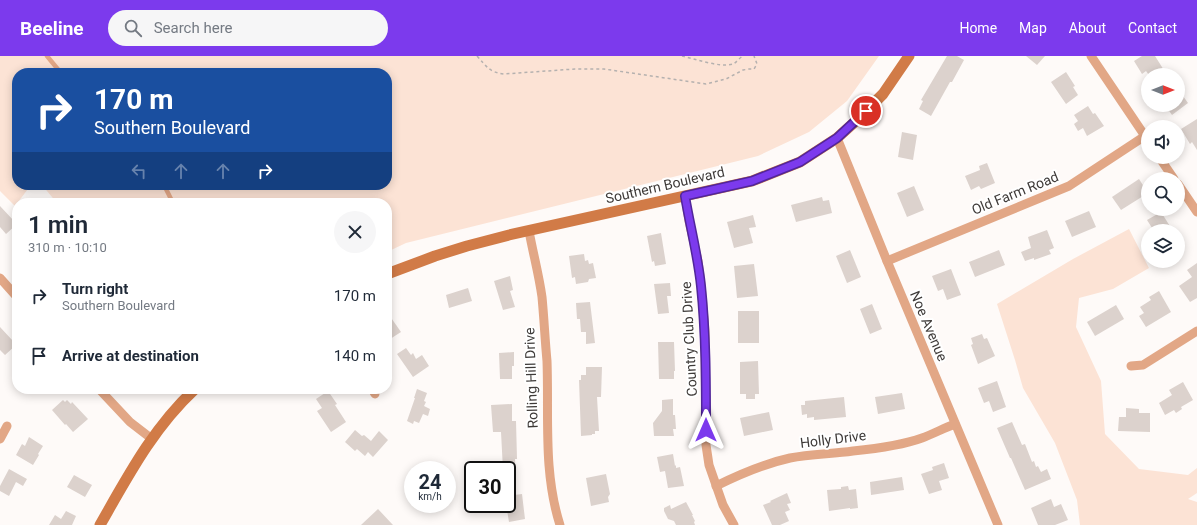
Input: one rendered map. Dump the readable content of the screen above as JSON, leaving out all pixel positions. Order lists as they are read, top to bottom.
{
  "streets": {
    "main road": ["Southern Boulevard"],
    "street": [
      "Old Farm Road",
      "Noe Avenue",
      "Country Club Drive",
      "Rolling Hill Drive",
      "Holly Drive"
    ]
  },
  "crossings": [
    ["Southern Boulevard", "Noe Avenue"],
    ["Southern Boulevard", "Country Club Drive"],
    ["Southern Boulevard", "Rolling Hill Drive"],
    ["Old Farm Road", "Noe Avenue"],
    ["Noe Avenue", "Holly Drive"],
    ["Country Club Drive", "Holly Drive"]
  ],
  "north": "right",
  "page": {
    "header": "Beeline",
    "search": "Search here",
    "nav": [
      "Home",
      "Map",
      "About",
      "Contact"
    ],
    "turn": ["170 m", "Southern Boulevard"],
    "heading": ["1 min", "310 m · 10:10"],
    "list": [
      {
        "name": "Turn right",
        "note": "Southern Boulevard",
        "value": "170 m"
      },
      {
        "name": "Arrive at destination",
        "value": "140 m"
      }
    ],
    "speed": "24 km/h",
    "limit": "30"
  }
}
